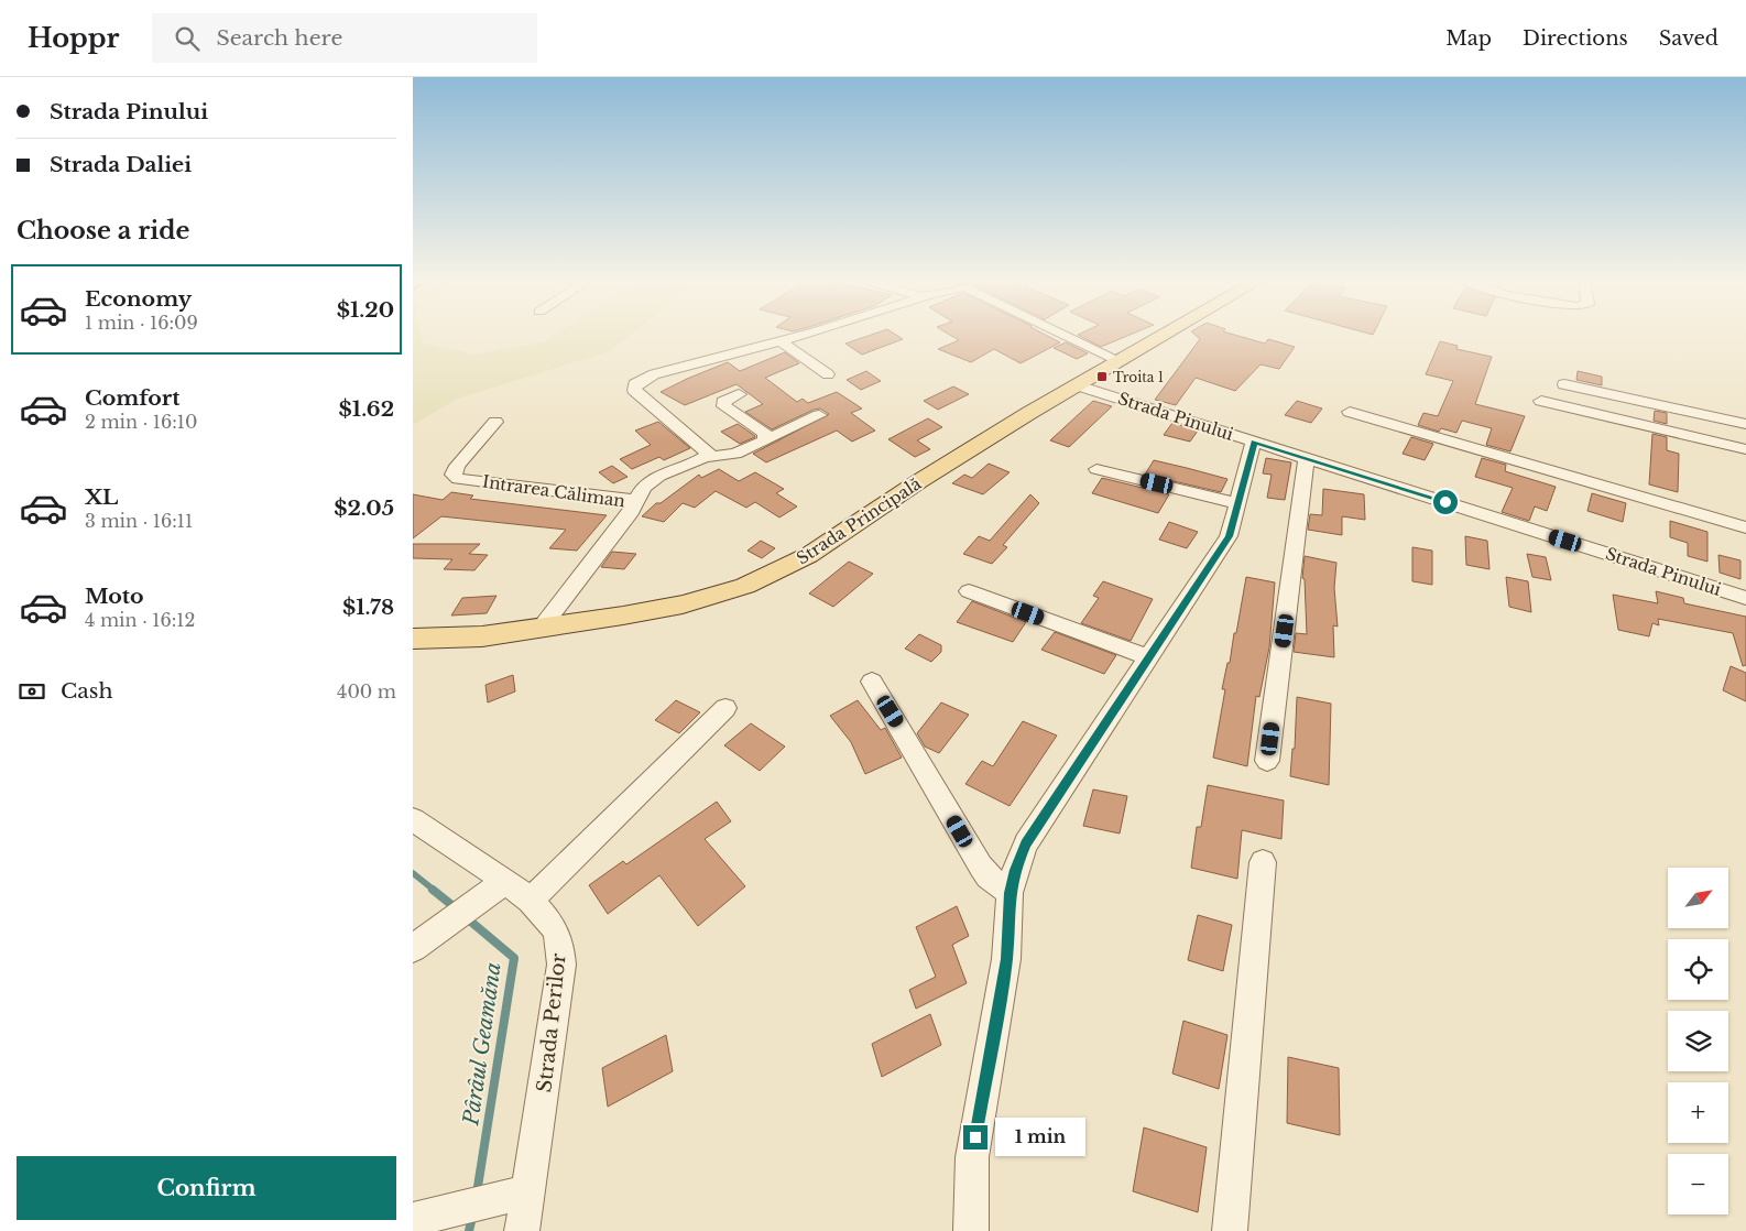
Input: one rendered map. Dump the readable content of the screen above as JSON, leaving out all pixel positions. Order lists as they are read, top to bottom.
{
  "streets": {
    "main road": ["Strada Principală"],
    "street": ["Strada Pinului", "Intrarea Căliman", "Strada Perilor"]
  },
  "crossings": [
    ["Strada Pinului", "Strada Principală"],
    ["Intrarea Căliman", "Strada Principală"]
  ],
  "water": ["Pârâul Geamăna"],
  "places": {
    "transit": ["Troita 1"]
  },
  "north": "top right",
  "page": {
    "header": "Hoppr",
    "search": "Search here",
    "nav": ["Map", "Directions", "Saved"],
    "banner": ["Strada Pinului", "Strada Daliei"],
    "heading": "Choose a ride",
    "list": [
      {
        "name": "Economy",
        "note": "1 min · 16:09",
        "value": "$1.20"
      },
      {
        "name": "Comfort",
        "note": "2 min · 16:10",
        "value": "$1.62"
      },
      {
        "name": "XL",
        "note": "3 min · 16:11",
        "value": "$2.05"
      },
      {
        "name": "Moto",
        "note": "4 min · 16:12",
        "value": "$1.78"
      }
    ],
    "pay": ["Cash", "400 m"],
    "map_buttons": ["+", "−"],
    "bubble": "1 min",
    "buttons": "Confirm"
  }
}
